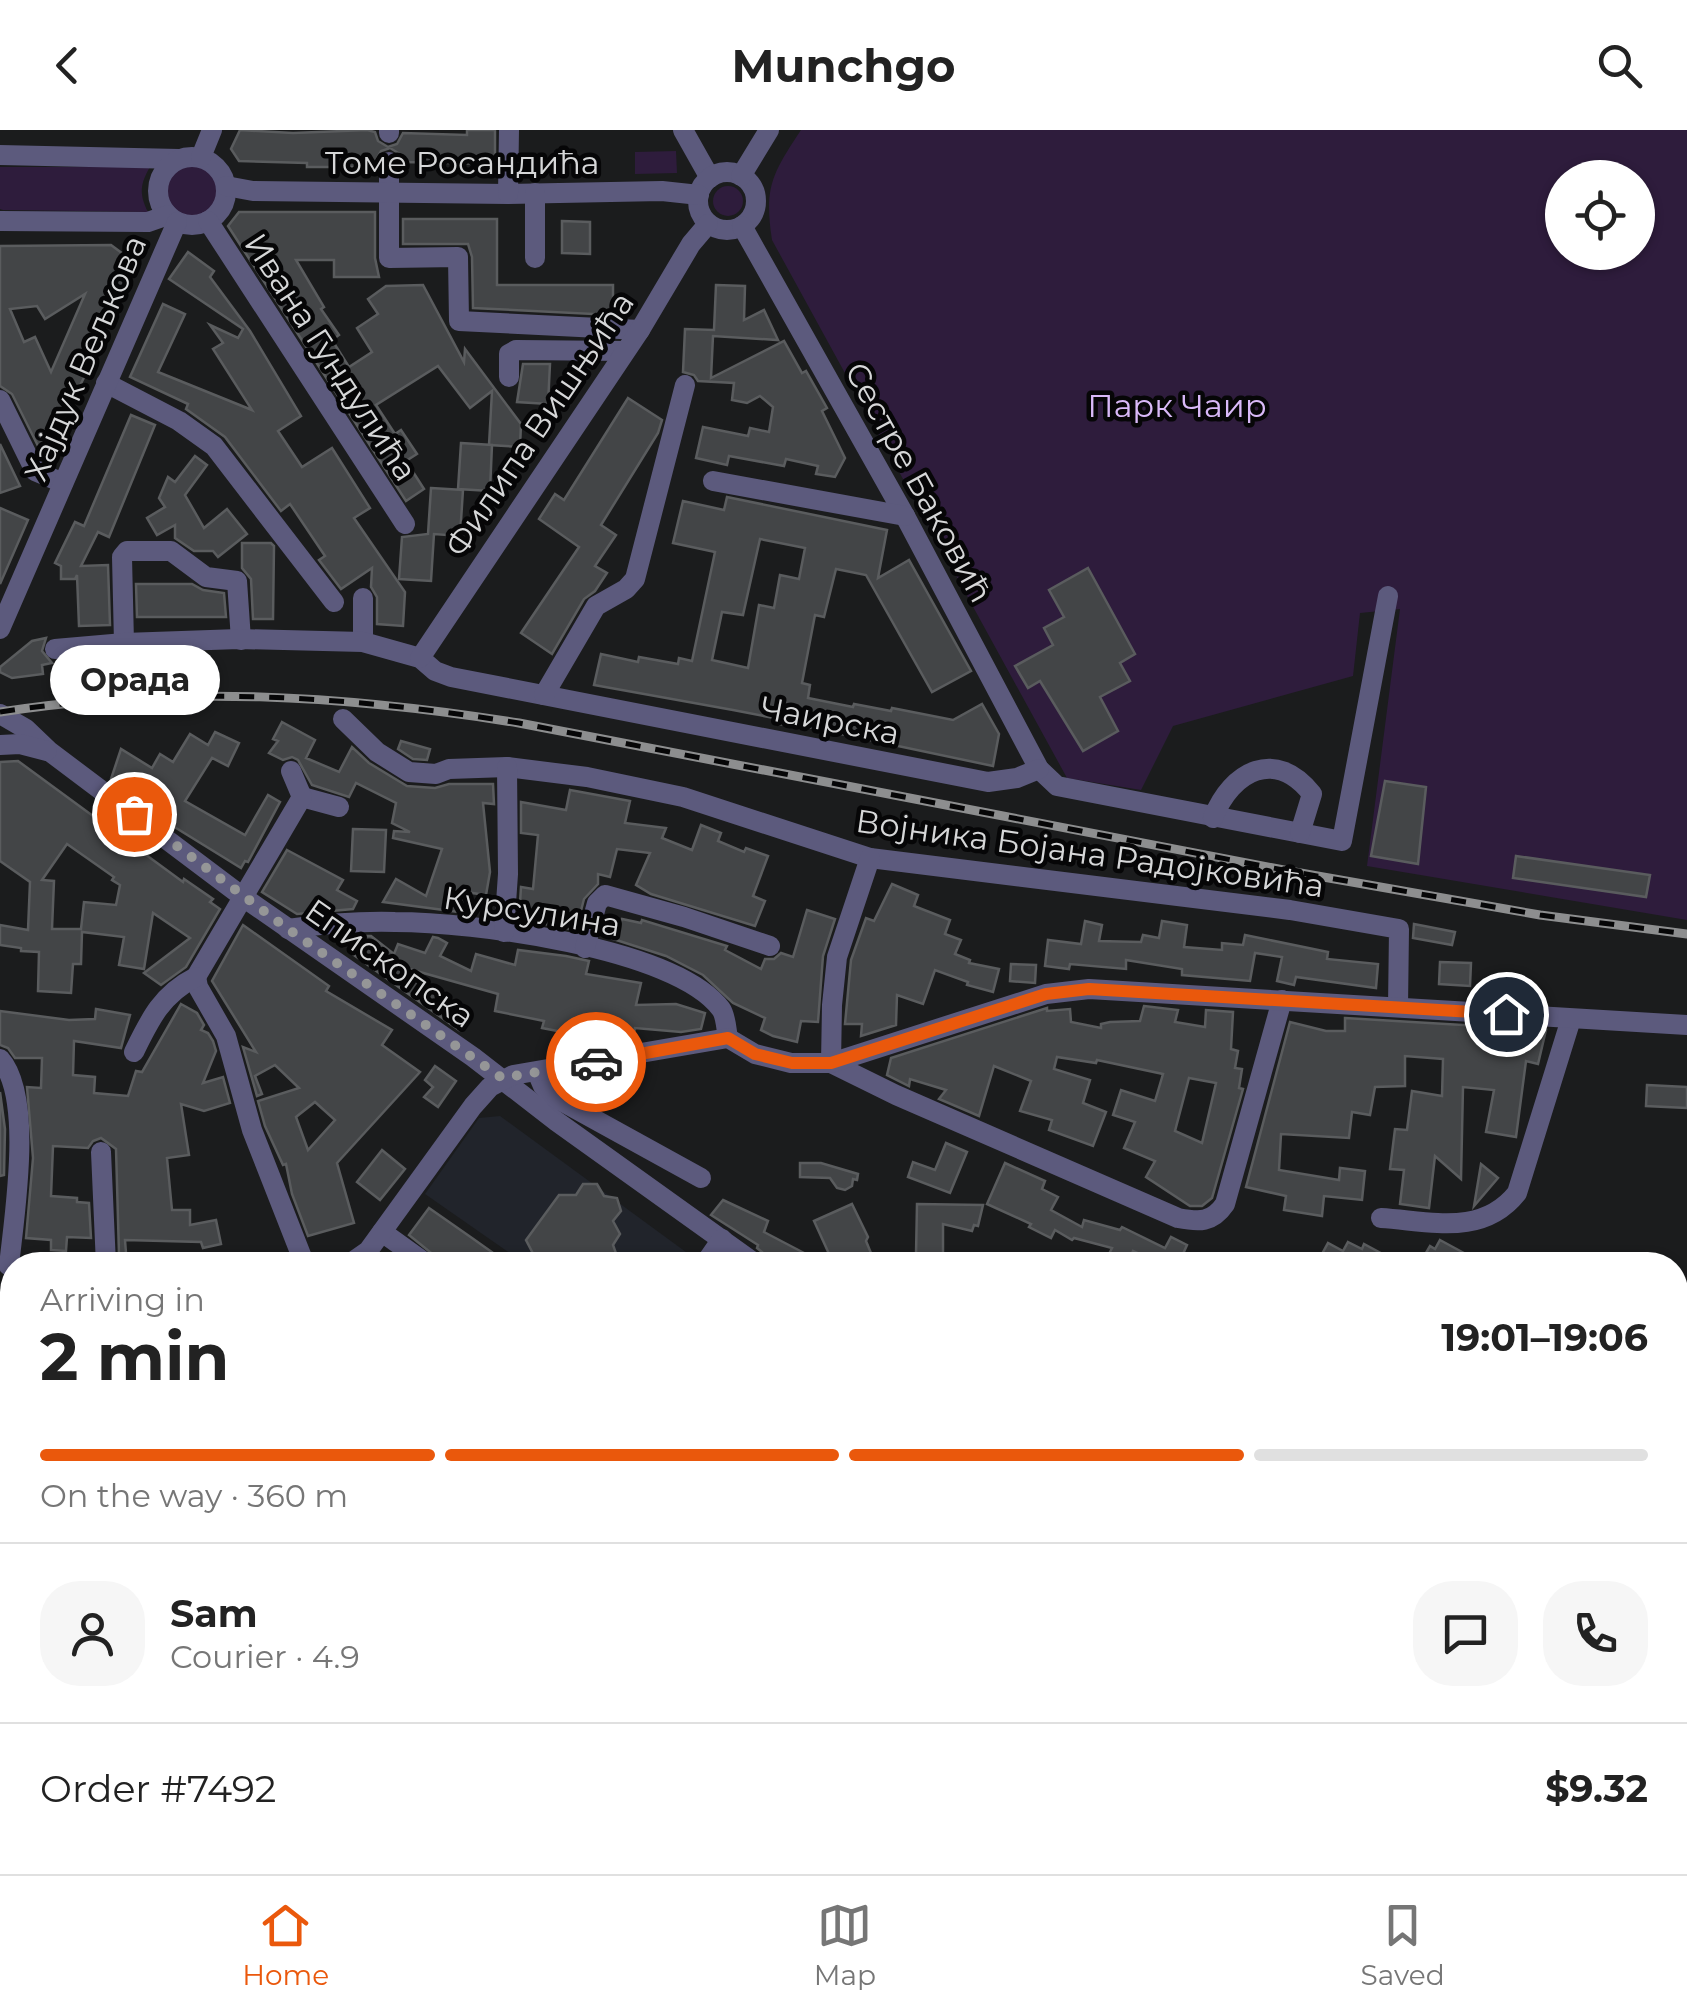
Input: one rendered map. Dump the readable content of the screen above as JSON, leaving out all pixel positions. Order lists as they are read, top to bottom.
{
  "streets": {
    "street": [
      "Томе Росандића",
      "Ивана Гундулића",
      "Хајдук Вељкова",
      "Филипа Вишњића",
      "Сестре Баковић",
      "Чаирска",
      "Војника Бојана Радојковића",
      "Курсулина",
      "Епископска"
    ]
  },
  "crossings": [
    ["Томе Росандића", "Ивана Гундулића"],
    ["Томе Росандића", "Хајдук Вељкова"],
    ["Томе Росандића", "Филипа Вишњића"],
    ["Томе Росандића", "Сестре Баковић"],
    ["Ивана Гундулића", "Хајдук Вељкова"],
    ["Филипа Вишњића", "Сестре Баковић"],
    ["Филипа Вишњића", "Чаирска"],
    ["Сестре Баковић", "Чаирска"],
    ["Курсулина", "Епископска"]
  ],
  "parks": ["Парк Чаир"],
  "places": ["Орада"],
  "page": {
    "header": "Munchgo",
    "bubble": "Орада",
    "heading": ["2 min", "Arriving in", "19:01–19:06"],
    "panel": [
      "Sam",
      "Courier · 4.9",
      "Order #7492",
      "$9.32"
    ],
    "bar": "On the way · 360 m",
    "tabs": ["Home", "Map", "Saved"]
  }
}
